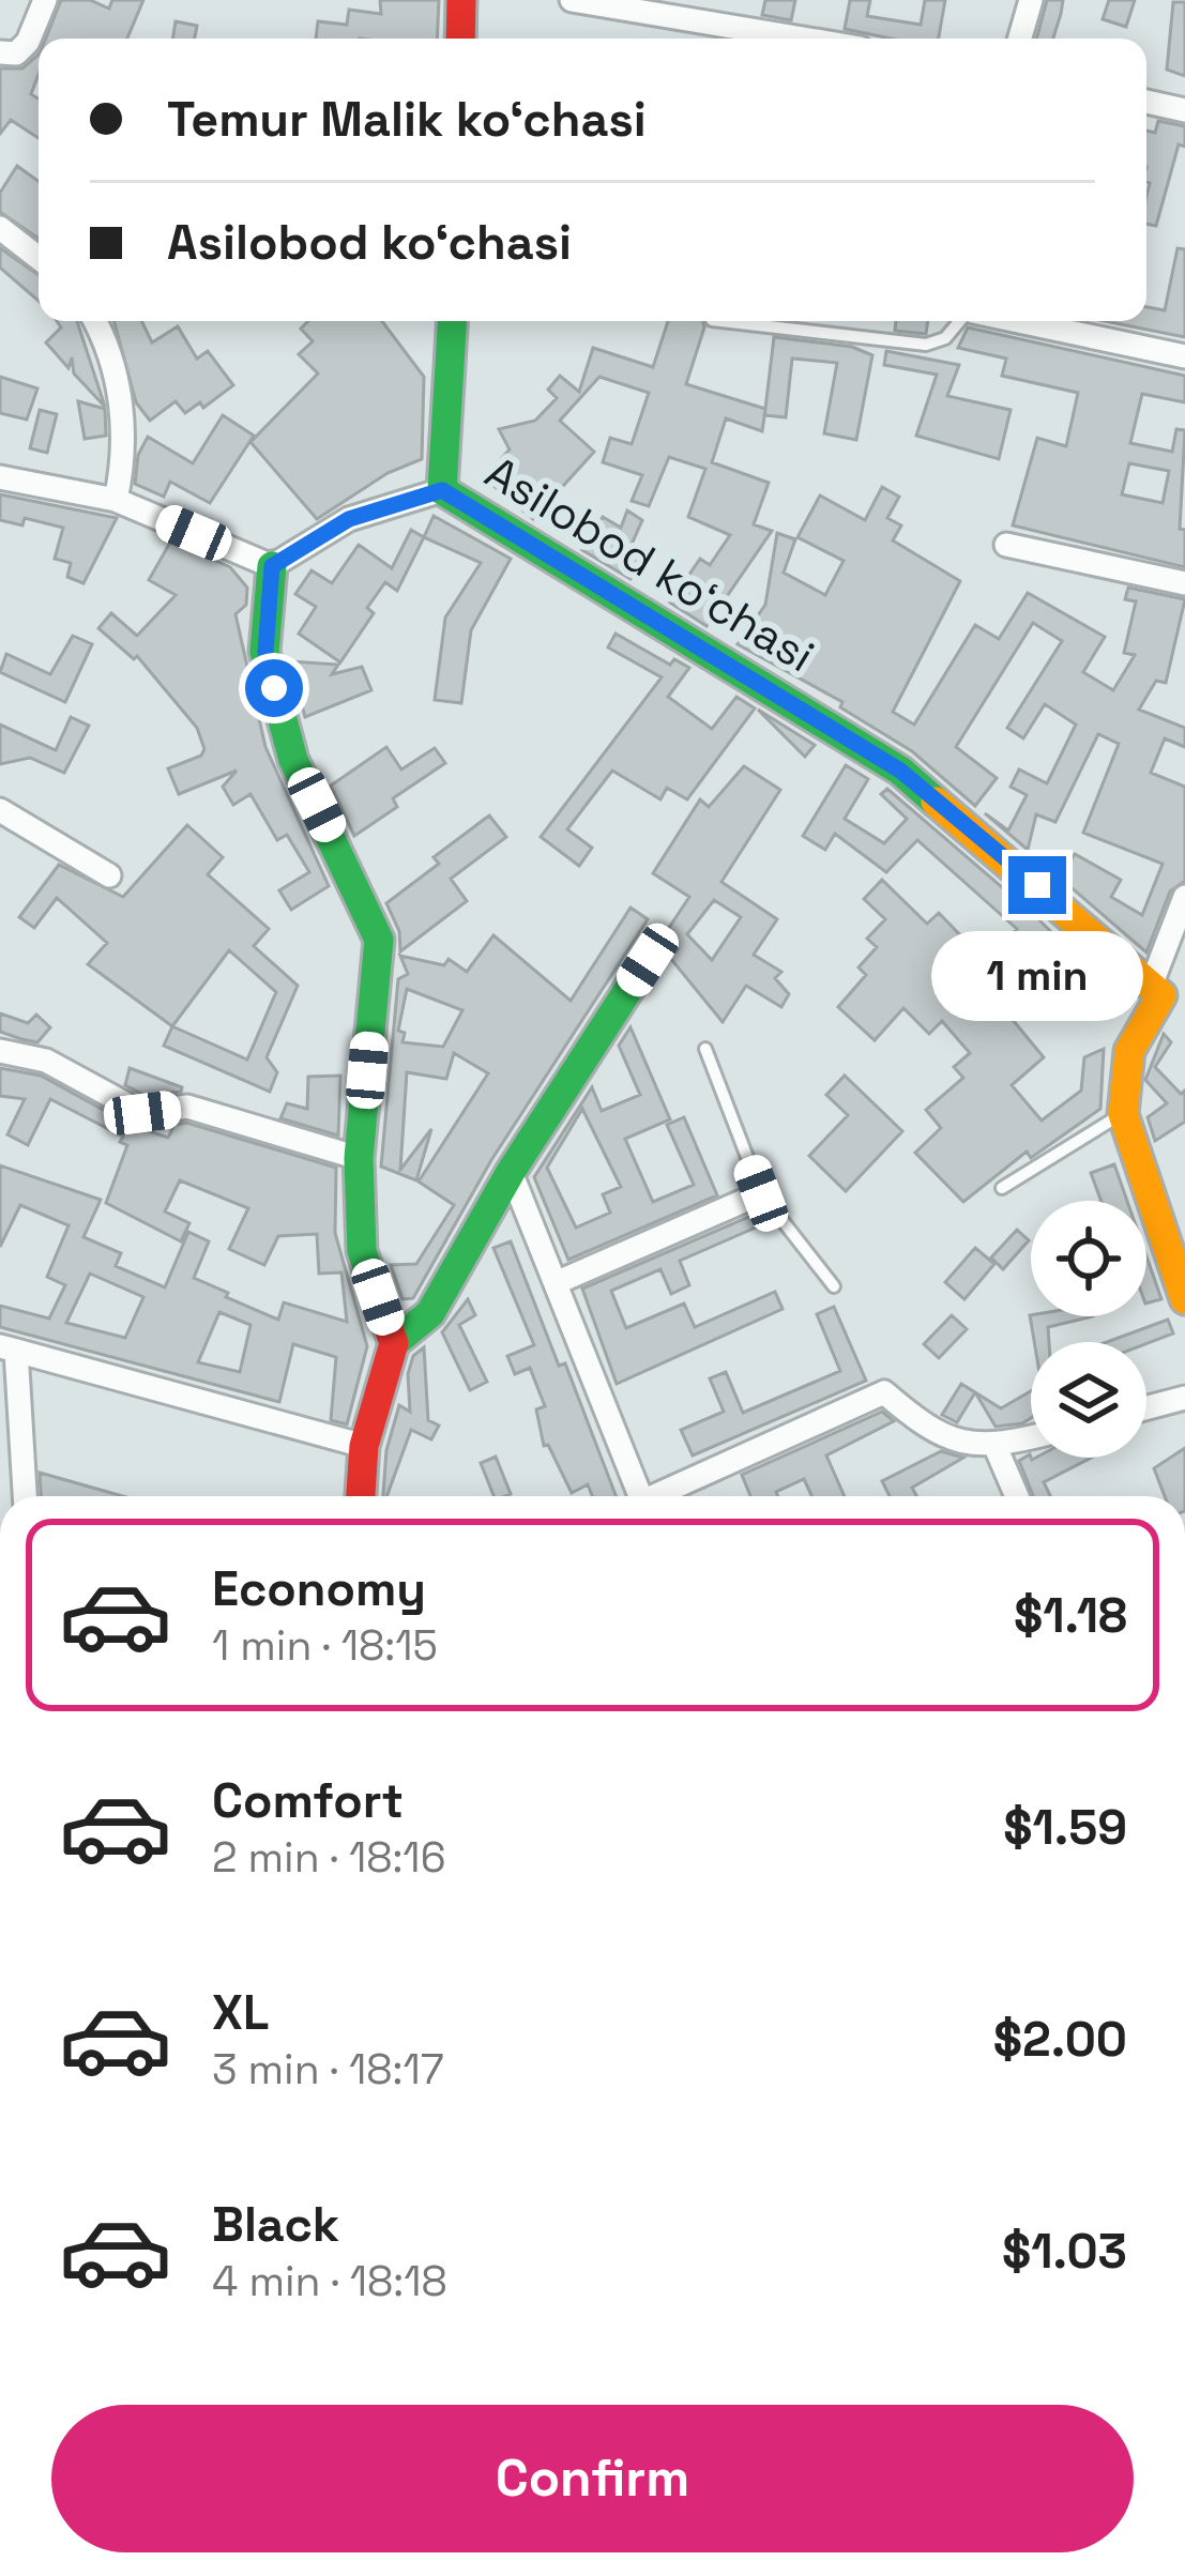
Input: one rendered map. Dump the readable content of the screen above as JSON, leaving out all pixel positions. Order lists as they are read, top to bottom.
{
  "streets": {
    "street": ["Asilobod koʻchasi"]
  },
  "page": {
    "banner": ["Temur Malik koʻchasi", "Asilobod koʻchasi"],
    "bubble": "1 min",
    "list": [
      {
        "name": "Economy",
        "note": "1 min · 18:15",
        "value": "$1.18"
      },
      {
        "name": "Comfort",
        "note": "2 min · 18:16",
        "value": "$1.59"
      },
      {
        "name": "XL",
        "note": "3 min · 18:17",
        "value": "$2.00"
      },
      {
        "name": "Black",
        "note": "4 min · 18:18",
        "value": "$1.03"
      }
    ],
    "buttons": "Confirm"
  }
}
